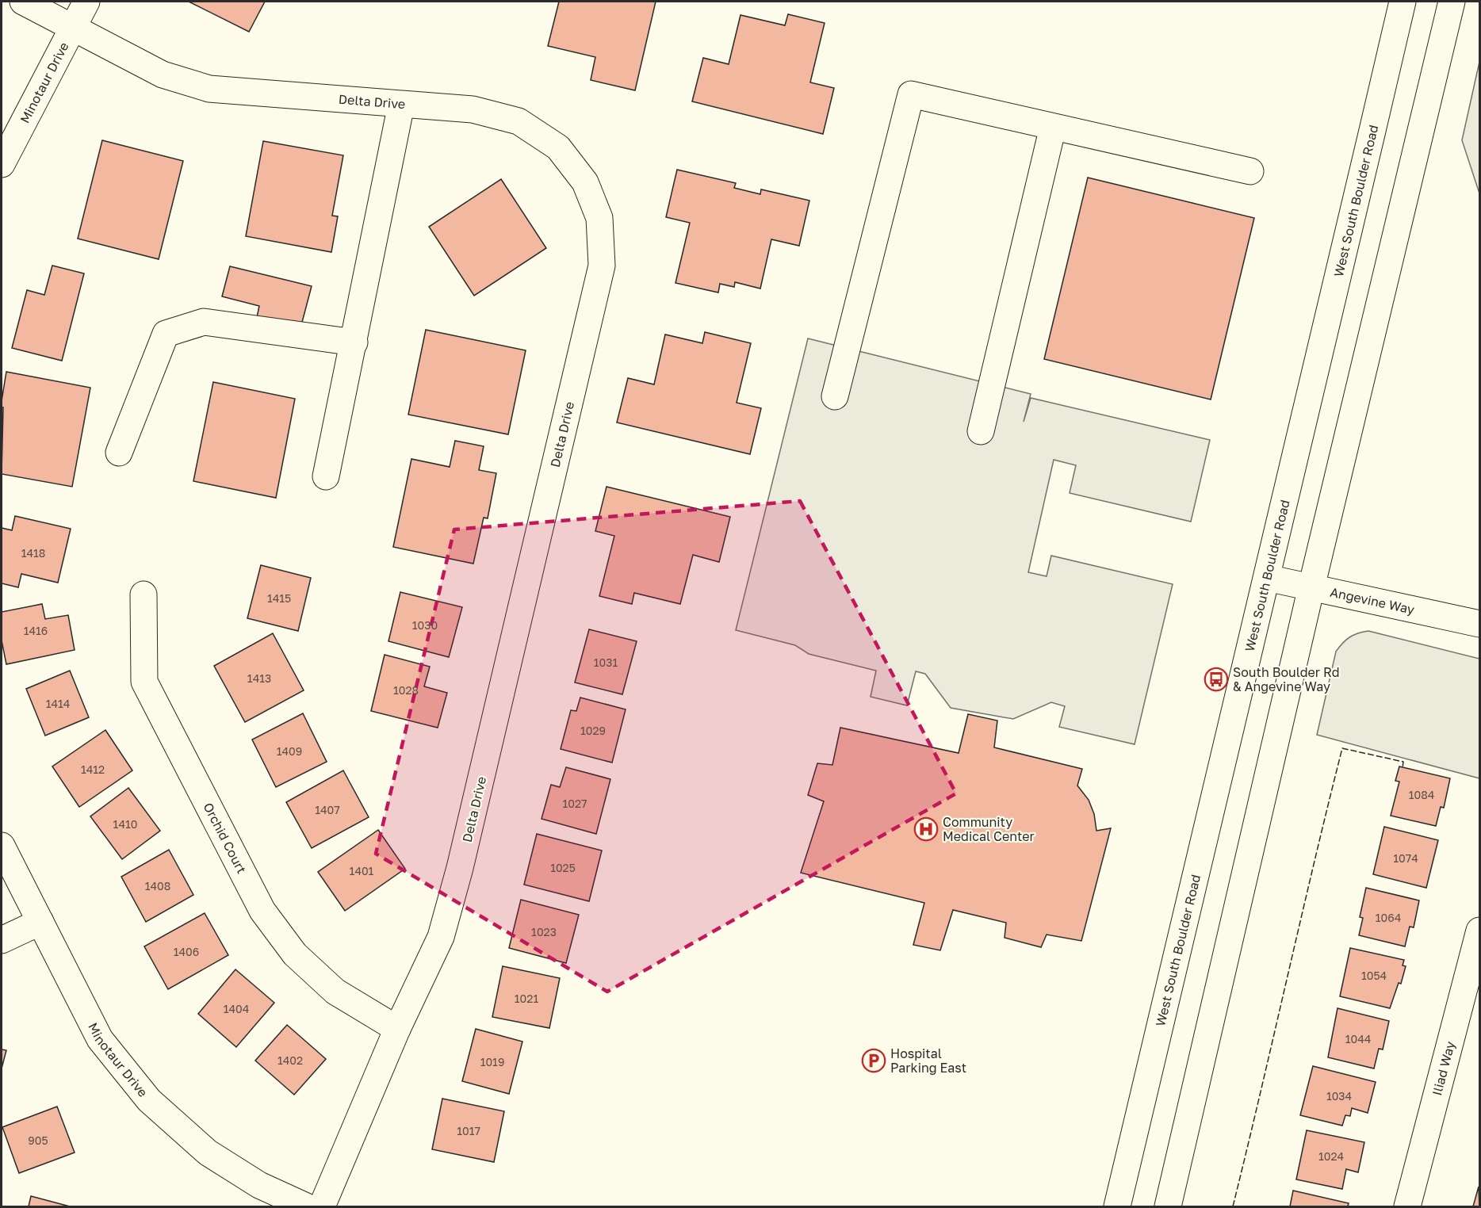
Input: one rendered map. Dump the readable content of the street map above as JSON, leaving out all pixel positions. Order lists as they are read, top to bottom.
{
  "streets": {
    "street": [
      "Minotaur Drive",
      "Delta Drive",
      "West South Boulder Road",
      "Angevine Way",
      "Orchid Court",
      "Iliad Way"
    ]
  },
  "crossings": [
    ["Minotaur Drive", "Delta Drive"],
    ["Delta Drive", "Orchid Court"],
    ["West South Boulder Road", "Angevine Way"]
  ],
  "places": {
    "bus stop": ["South Boulder Rd & Angevine Way"],
    "hospital": ["Community Medical Center"],
    "parking": ["Hospital Parking East"]
  },
  "house_numbers": [
    "1418",
    "1415",
    "1030",
    "1416",
    "1031",
    "1413",
    "1028",
    "1414",
    "1029",
    "1409",
    "1412",
    "1084",
    "1027",
    "1407",
    "1410",
    "1074",
    "1025",
    "1401",
    "1408",
    "1064",
    "1023",
    "1406",
    "1054",
    "1021",
    "1404",
    "1044",
    "1402",
    "1019",
    "1034",
    "1017",
    "905",
    "1024"
  ]
}
